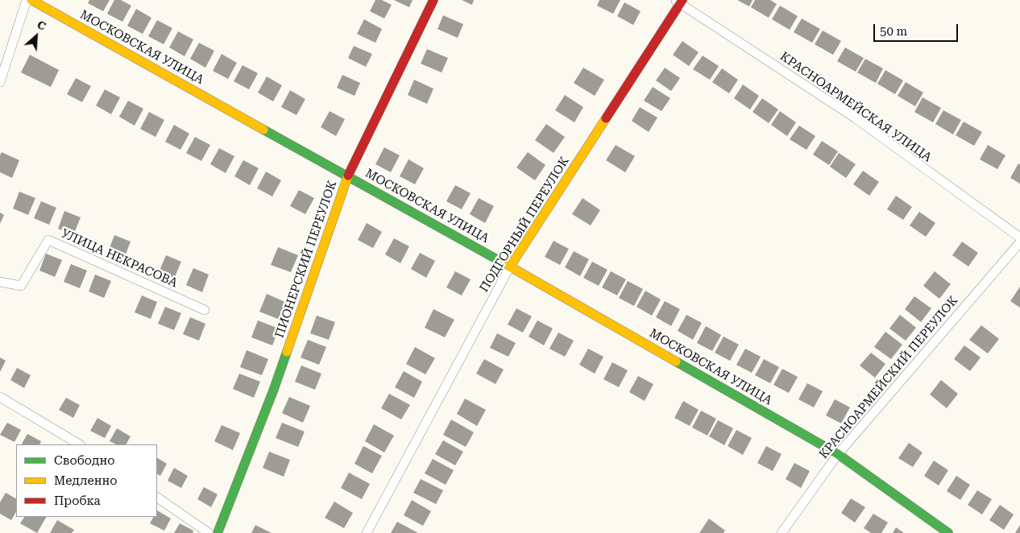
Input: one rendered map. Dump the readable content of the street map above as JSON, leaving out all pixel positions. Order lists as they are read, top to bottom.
{
  "streets": {
    "street": [
      "МОСКОВСКАЯ УЛИЦА",
      "КРАСНОАРМЕЙСКАЯ УЛИЦА",
      "ПОДГОРНЫЙ ПЕРЕУЛОК",
      "УЛИЦА НЕКРАСОВА",
      "ПИОНЕРСКИЙ ПЕРЕУЛОК",
      "КРАСНОАРМЕЙСКИЙ ПЕРЕУЛОК"
    ]
  },
  "crossings": [
    ["МОСКОВСКАЯ УЛИЦА", "ПОДГОРНЫЙ ПЕРЕУЛОК"],
    ["МОСКОВСКАЯ УЛИЦА", "ПИОНЕРСКИЙ ПЕРЕУЛОК"],
    ["МОСКОВСКАЯ УЛИЦА", "КРАСНОАРМЕЙСКИЙ ПЕРЕУЛОК"],
    ["КРАСНОАРМЕЙСКАЯ УЛИЦА", "ПОДГОРНЫЙ ПЕРЕУЛОК"]
  ],
  "legend": ["Свободно", "Медленно", "Пробка"],
  "scale_bar": "50 m",
  "north": "top right"
}
